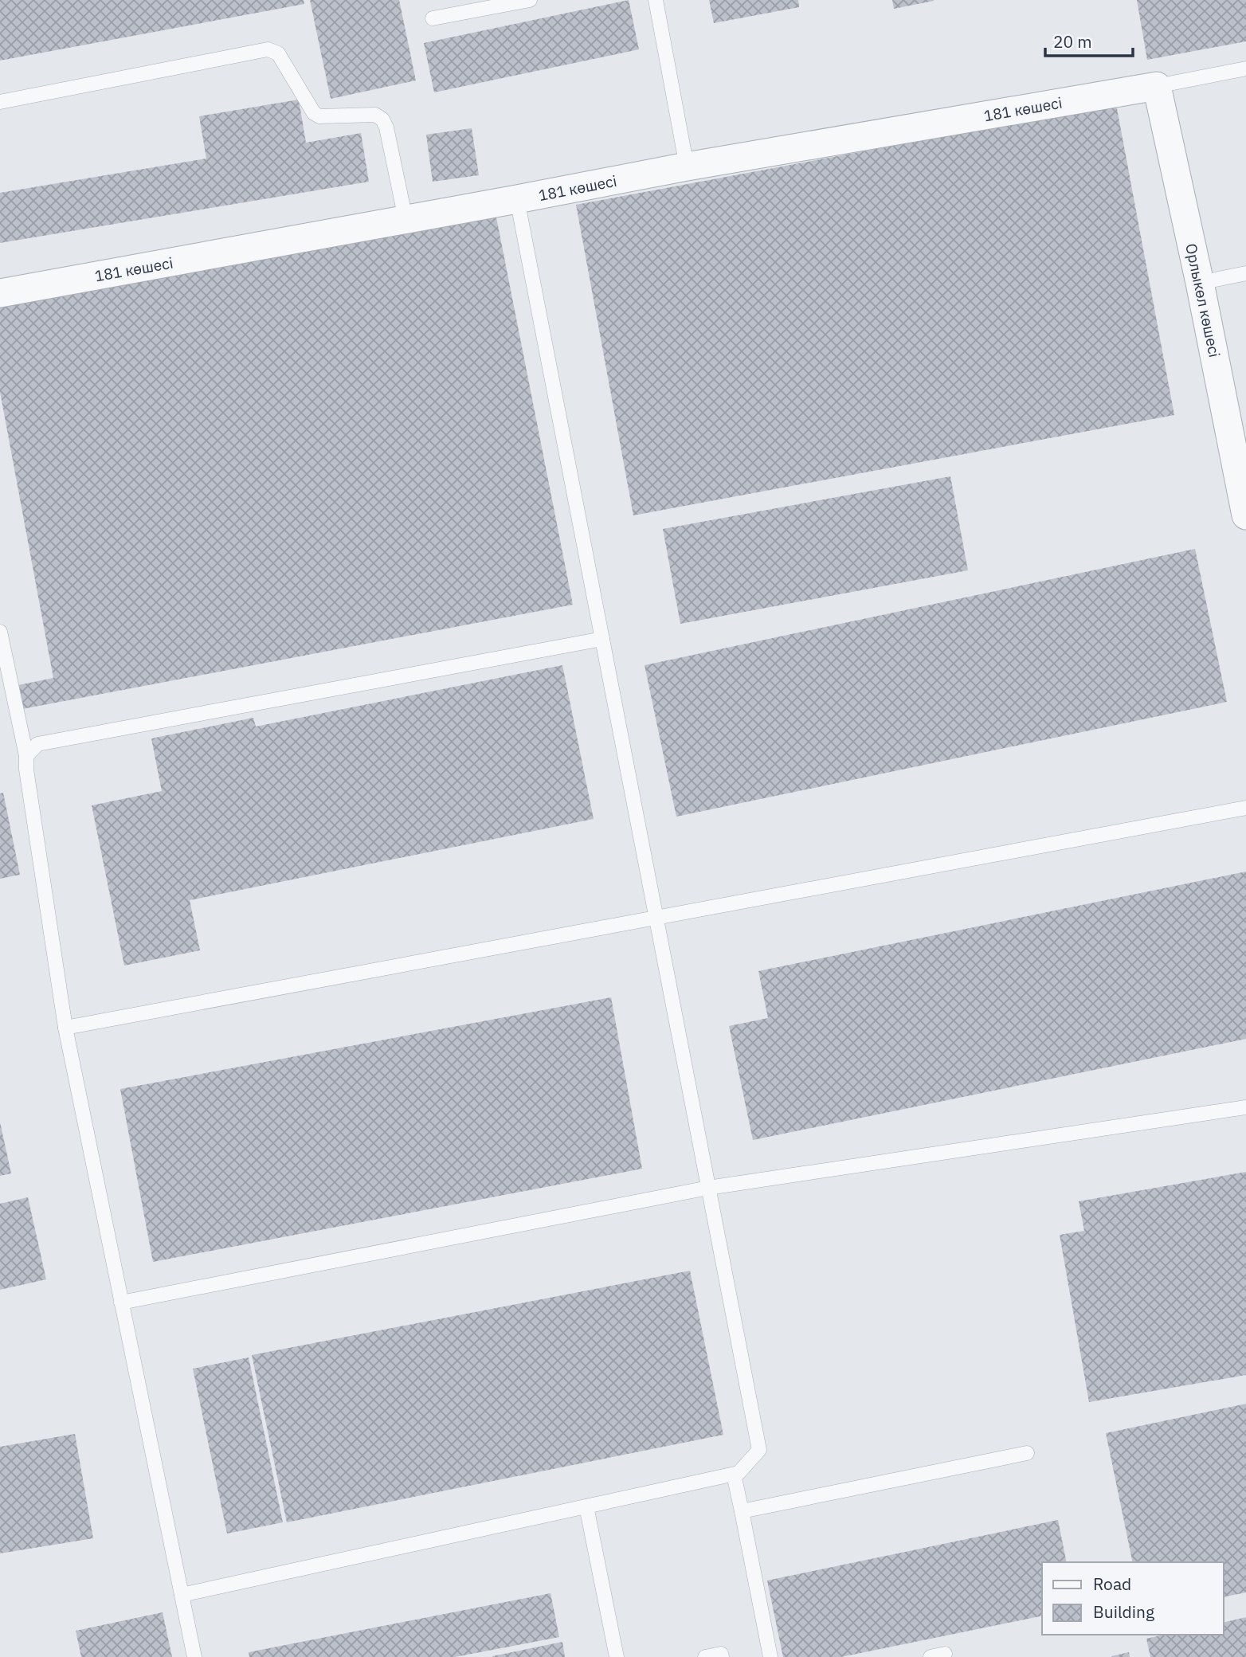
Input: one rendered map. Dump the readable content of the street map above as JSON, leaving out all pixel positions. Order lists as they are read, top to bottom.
{
  "streets": {
    "street": ["181 көшесі", "Орлыкөл көшесі"]
  },
  "crossings": [
    ["181 көшесі", "Орлыкөл көшесі"]
  ],
  "legend": ["Road", "Building"],
  "scale_bar": "20 m"
}
